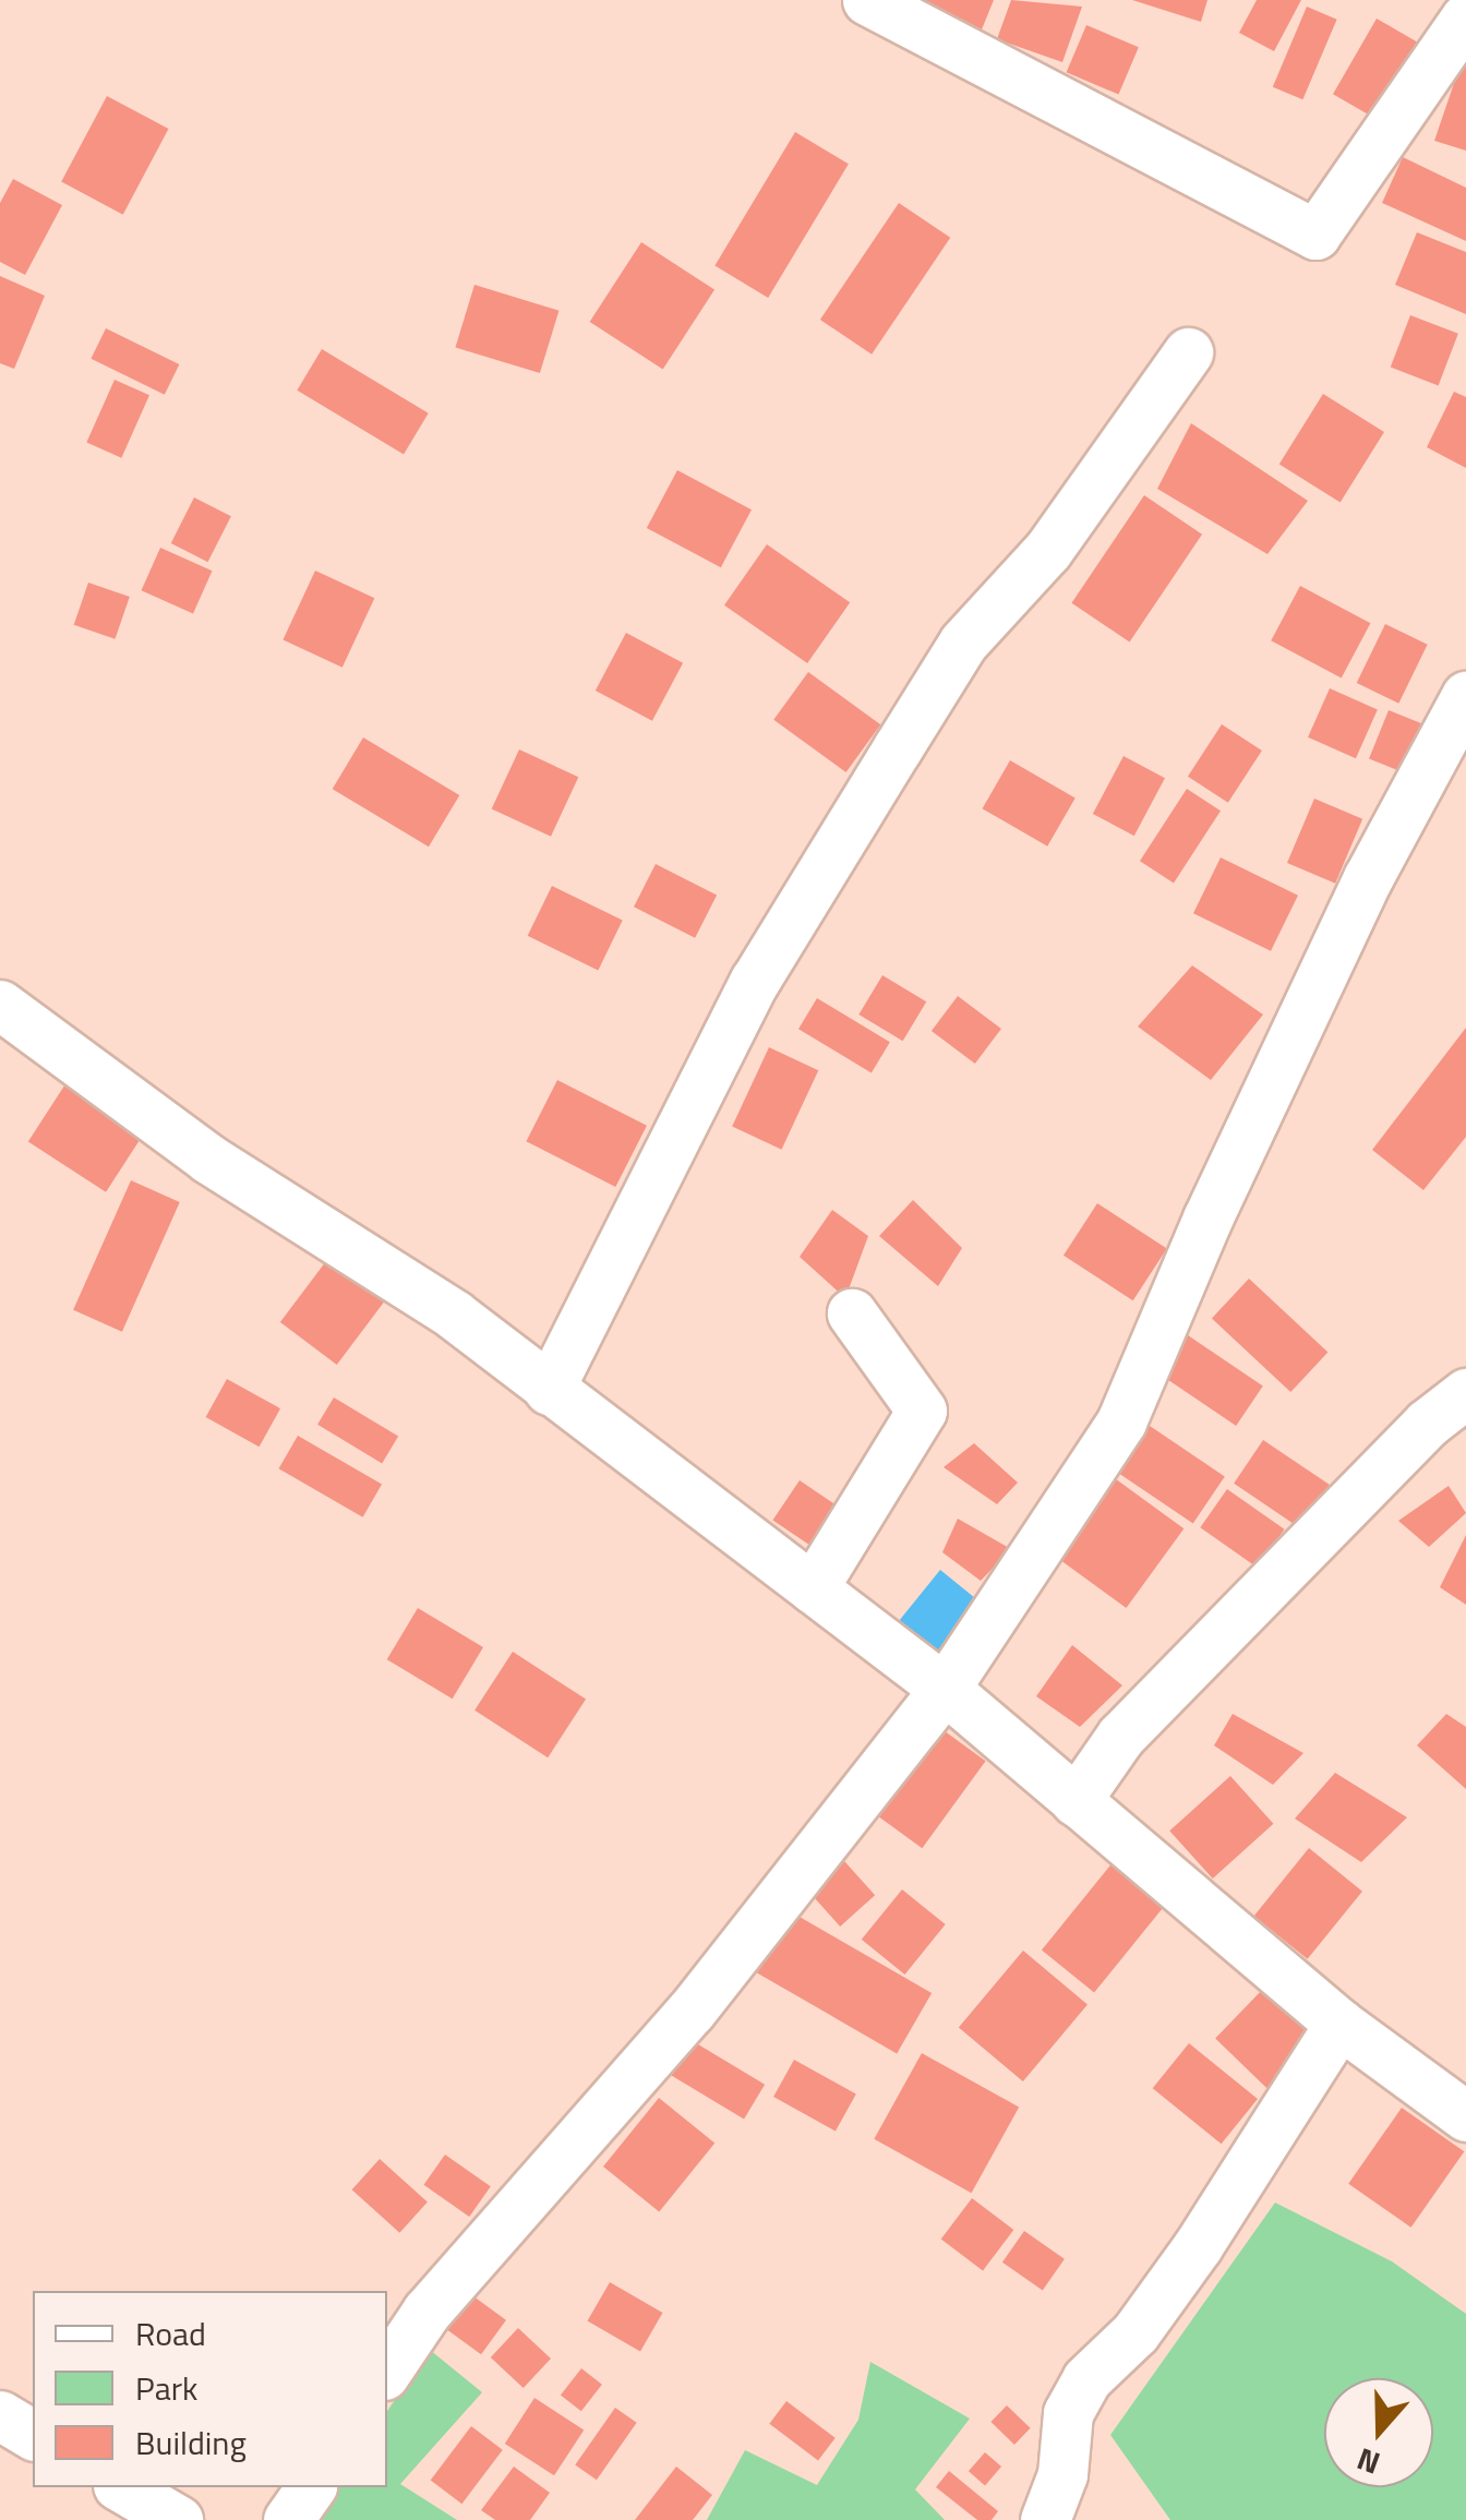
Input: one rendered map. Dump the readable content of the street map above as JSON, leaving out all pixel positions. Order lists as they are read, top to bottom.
{
  "legend": ["Road", "Park", "Building"],
  "north": "bottom"
}
